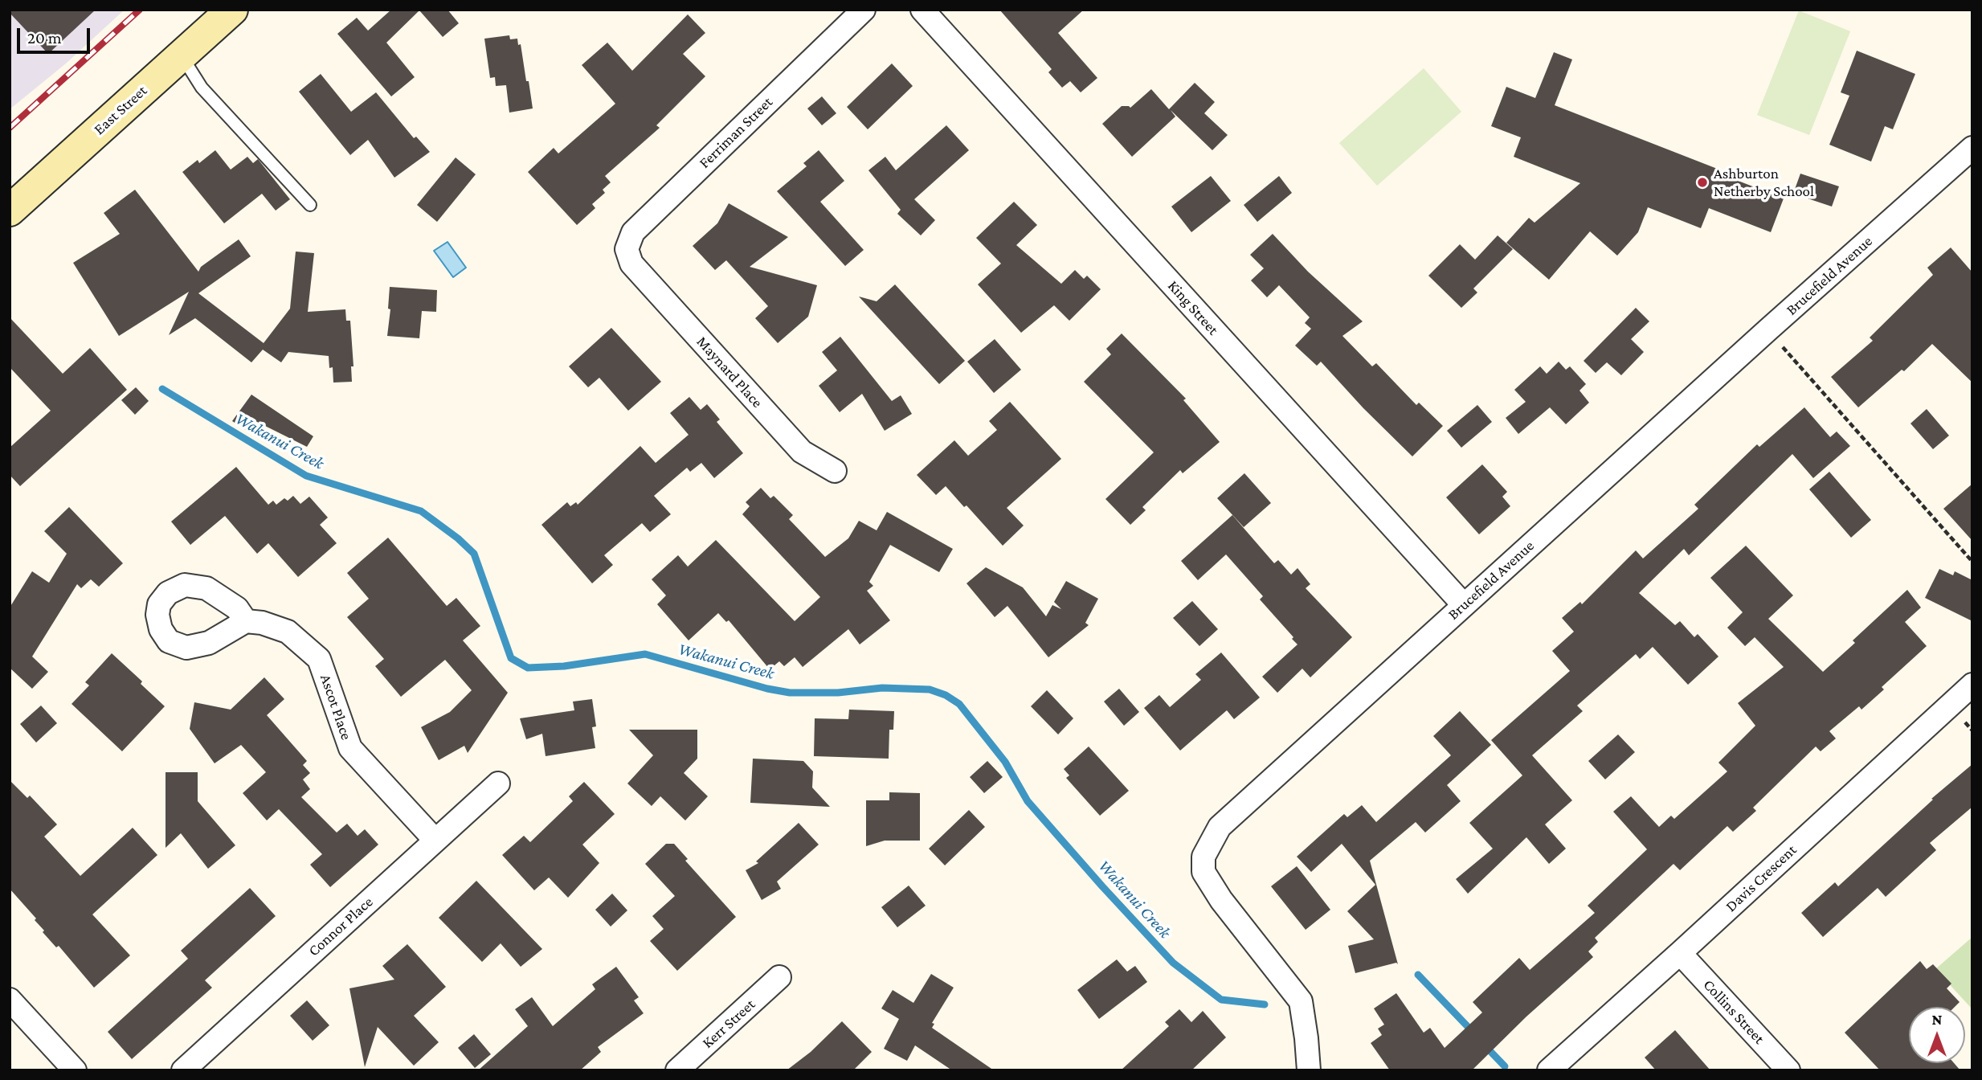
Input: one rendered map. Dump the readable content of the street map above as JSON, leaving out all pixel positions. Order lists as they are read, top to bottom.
{
  "streets": {
    "main road": ["East Street"],
    "street": [
      "Ferriman Street",
      "Brucefield Avenue",
      "King Street",
      "Maynard Place",
      "Ascot Place",
      "Davis Crescent",
      "Connor Place",
      "Collins Street",
      "Kerr Street"
    ]
  },
  "crossings": [
    ["Ferriman Street", "Maynard Place"],
    ["Brucefield Avenue", "King Street"],
    ["Ascot Place", "Connor Place"],
    ["Davis Crescent", "Collins Street"]
  ],
  "water": ["Wakanui Creek"],
  "places": ["Ashburton Netherby School"],
  "scale_bar": "20 m",
  "north": "top"
}
